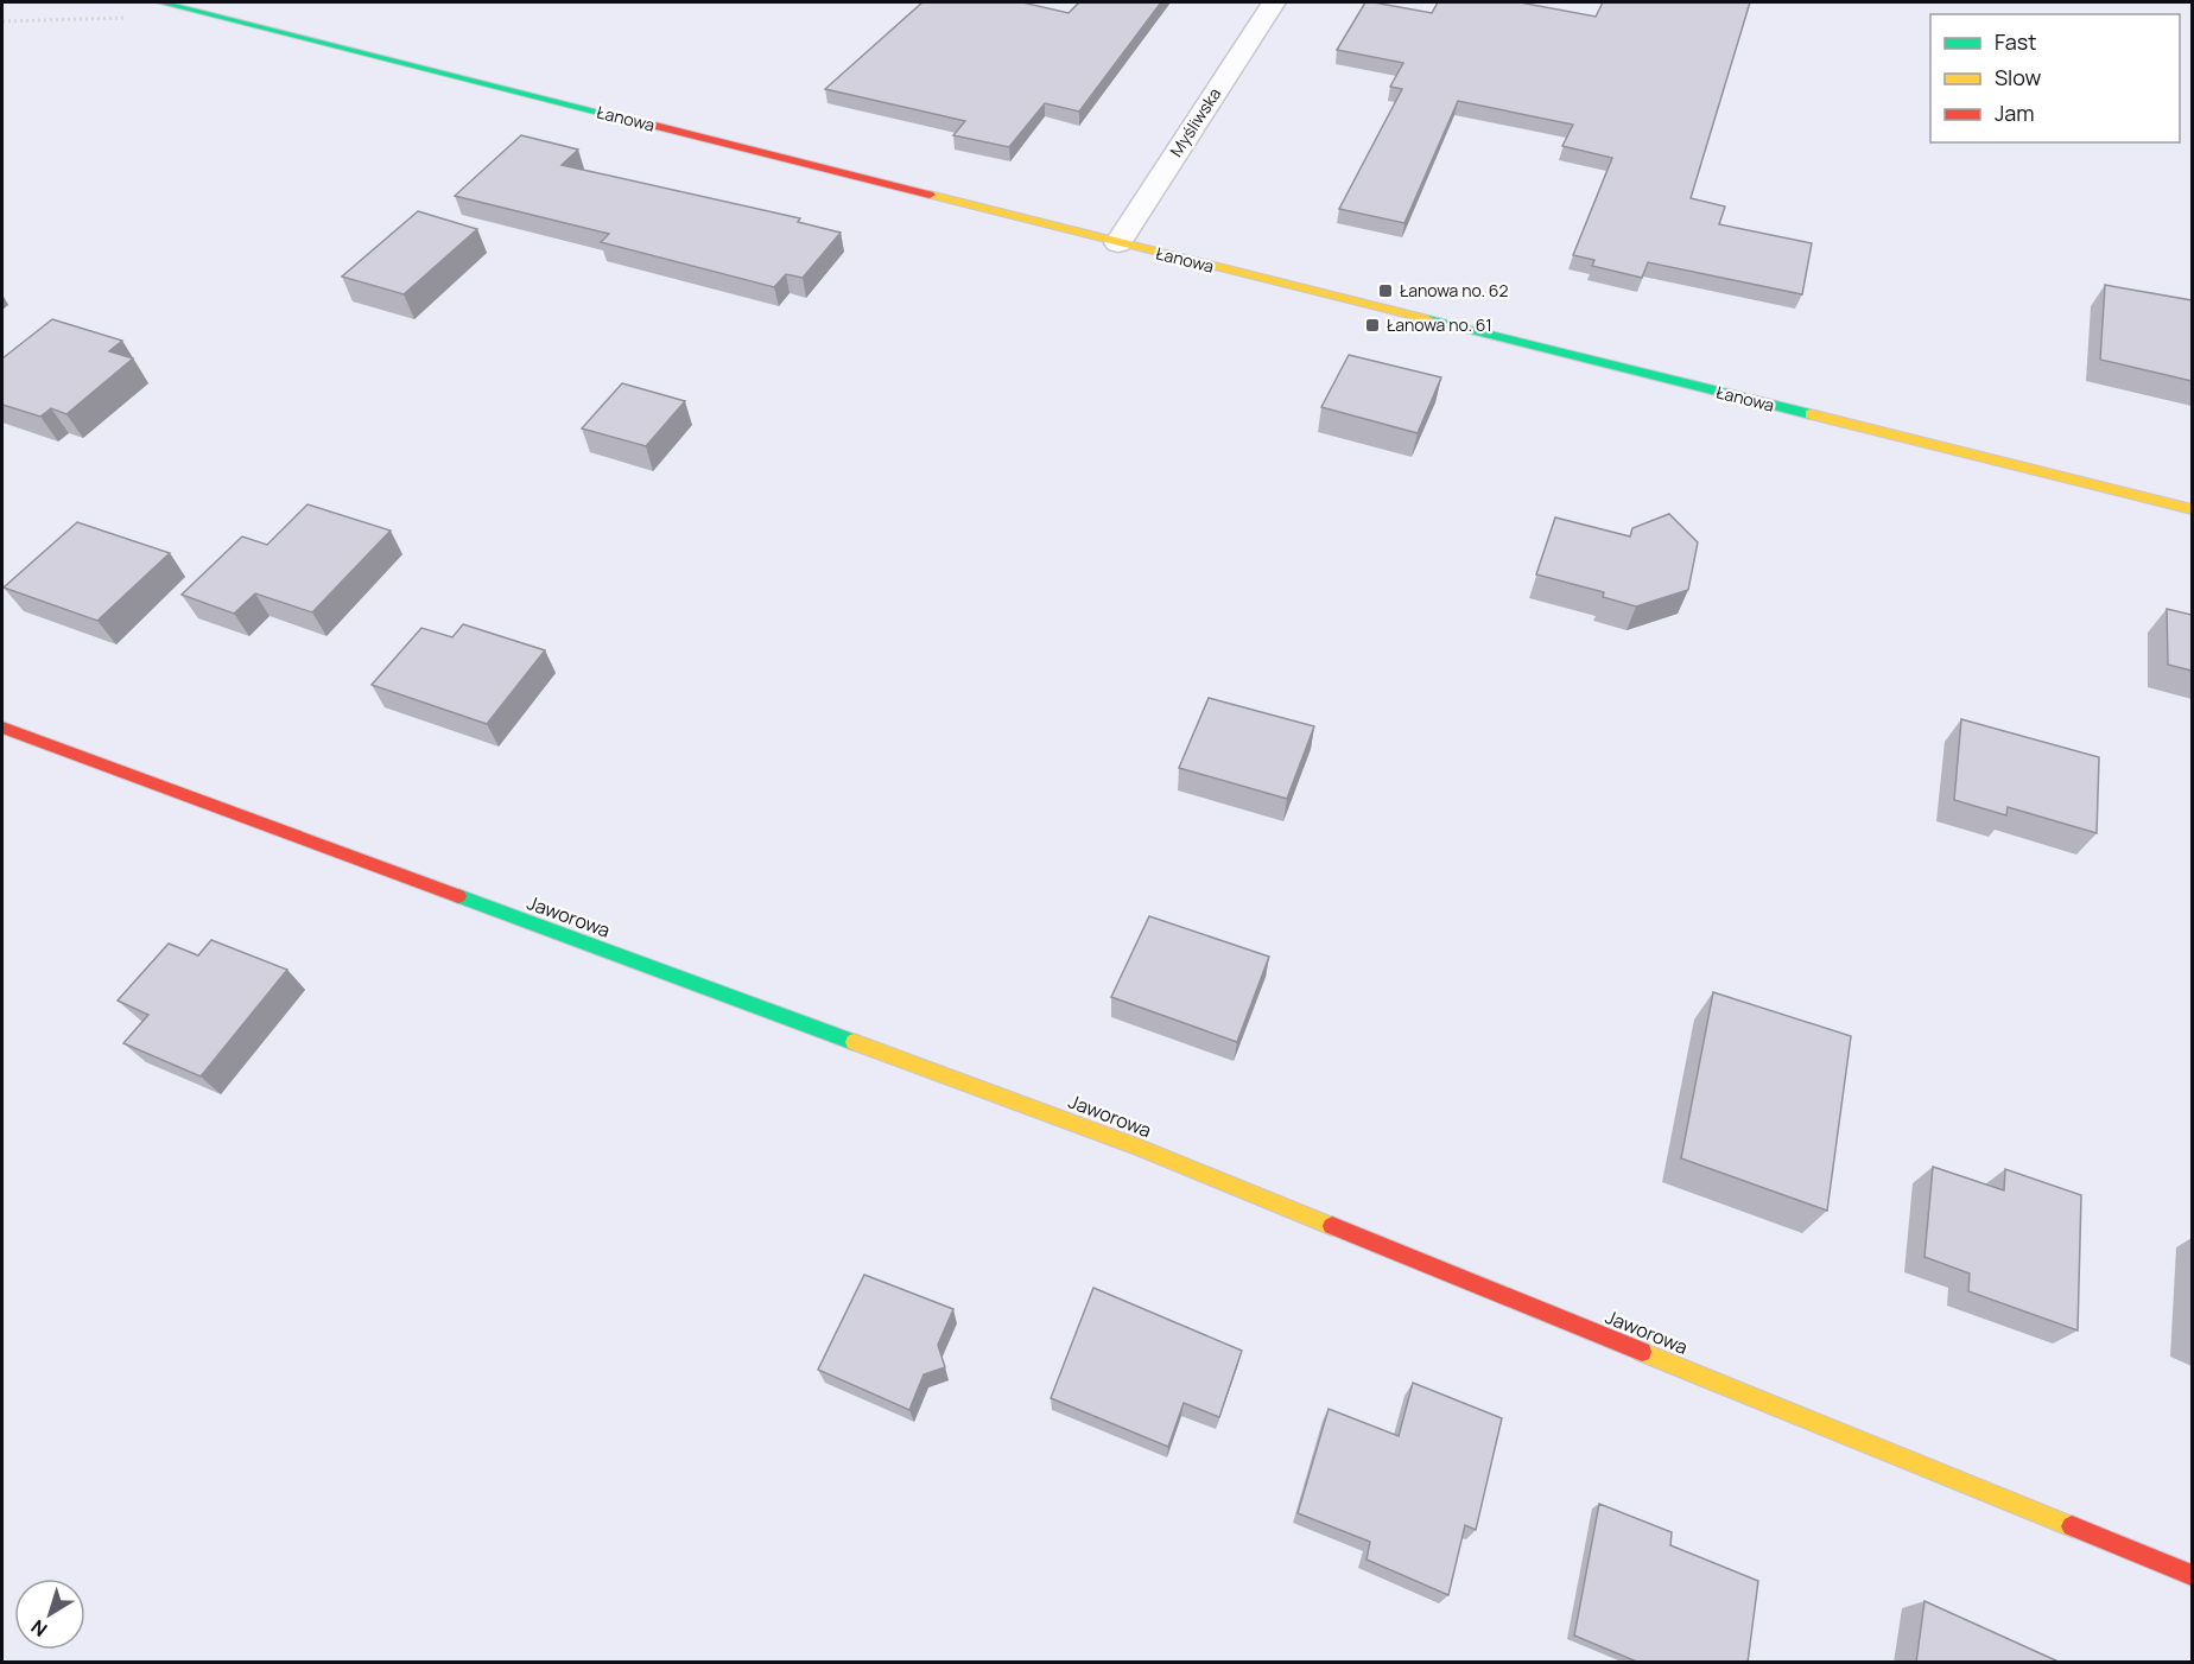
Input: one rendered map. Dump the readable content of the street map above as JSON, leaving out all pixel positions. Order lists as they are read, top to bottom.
{
  "streets": {
    "street": ["Łanowa", "Myśliwska", "Jaworowa"]
  },
  "crossings": [
    ["Łanowa", "Myśliwska"]
  ],
  "places": {
    "transit": ["Łanowa no. 62", "Łanowa no. 61"]
  },
  "legend": ["Fast", "Slow", "Jam"],
  "north": "bottom left"
}
